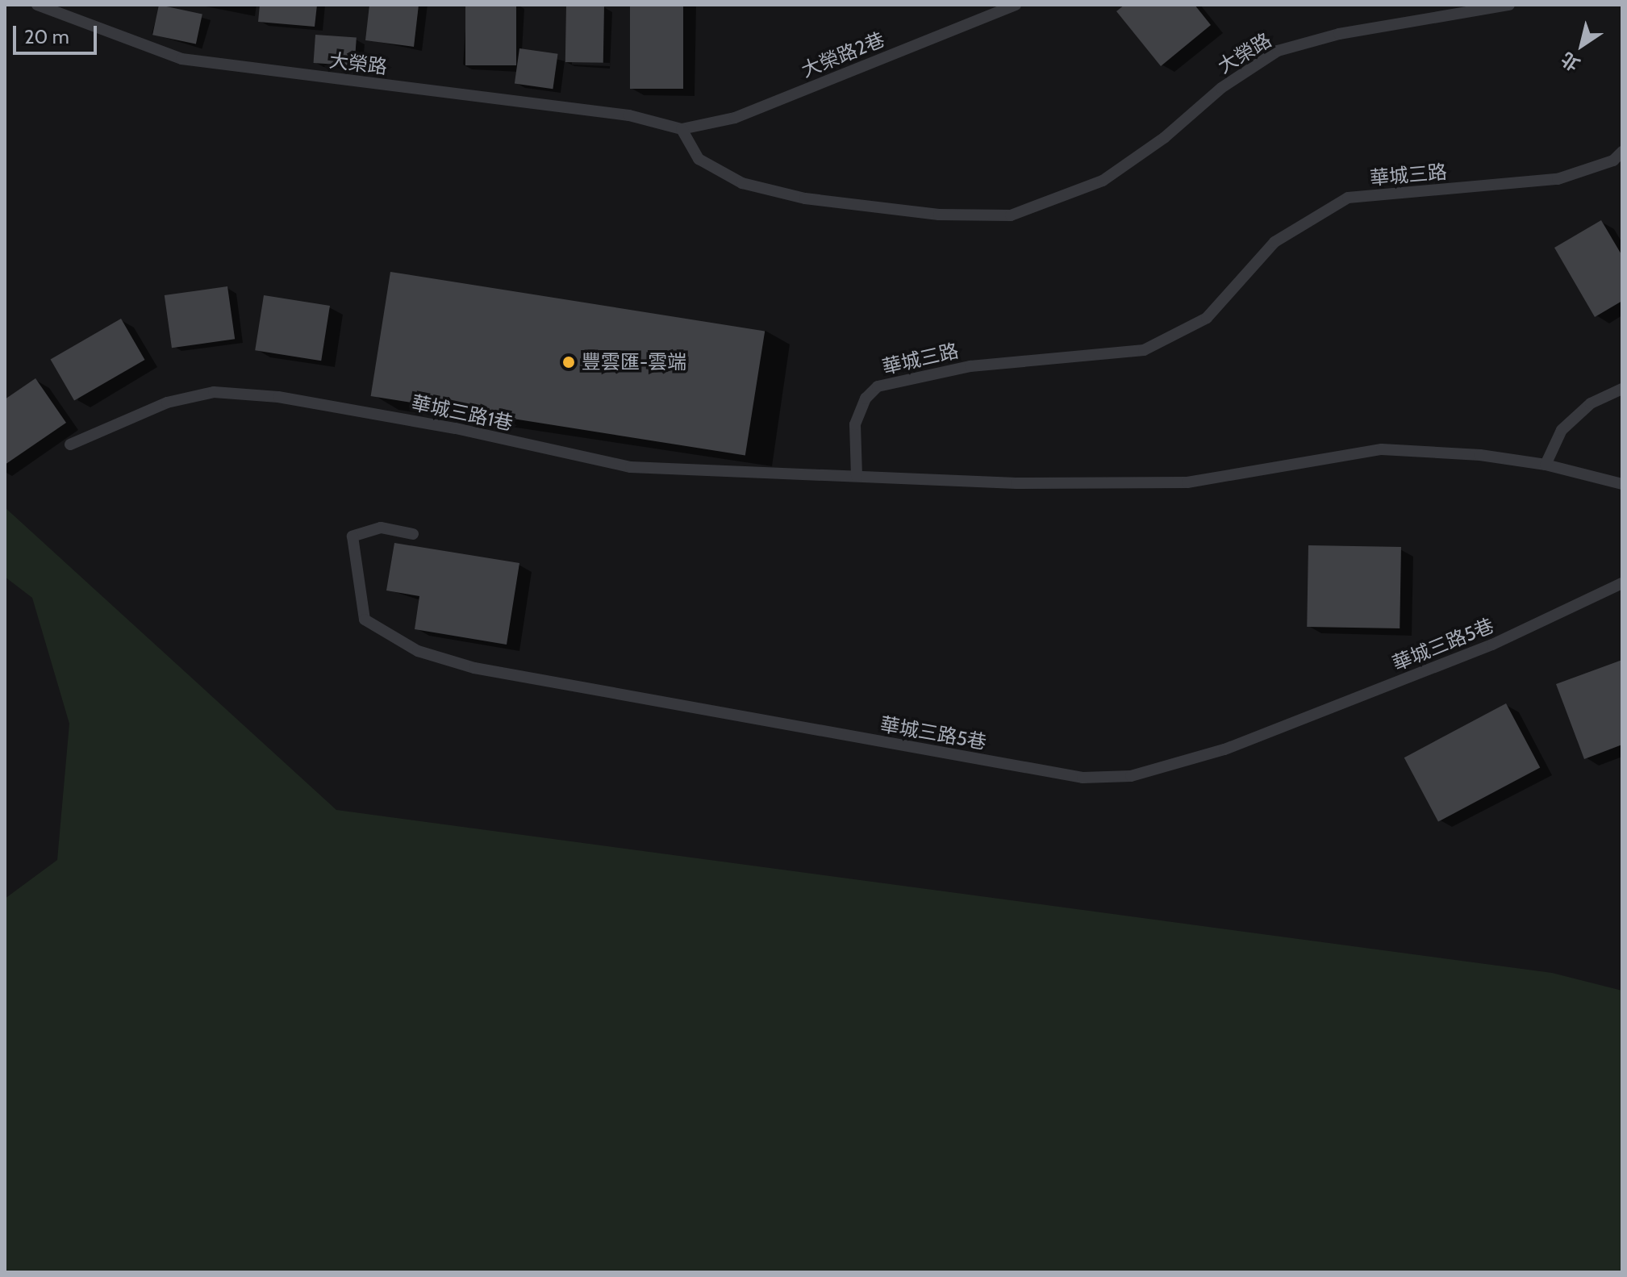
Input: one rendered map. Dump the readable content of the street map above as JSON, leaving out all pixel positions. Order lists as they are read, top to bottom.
{
  "streets": {
    "lane": [
      "大榮路",
      "大榮路2巷",
      "華城三路",
      "華城三路1巷",
      "華城三路5巷"
    ]
  },
  "crossings": [
    ["大榮路", "大榮路2巷"],
    ["華城三路", "華城三路1巷"]
  ],
  "places": ["豐雲匯-雲端"],
  "scale_bar": "20 m",
  "north": "bottom left"
}
